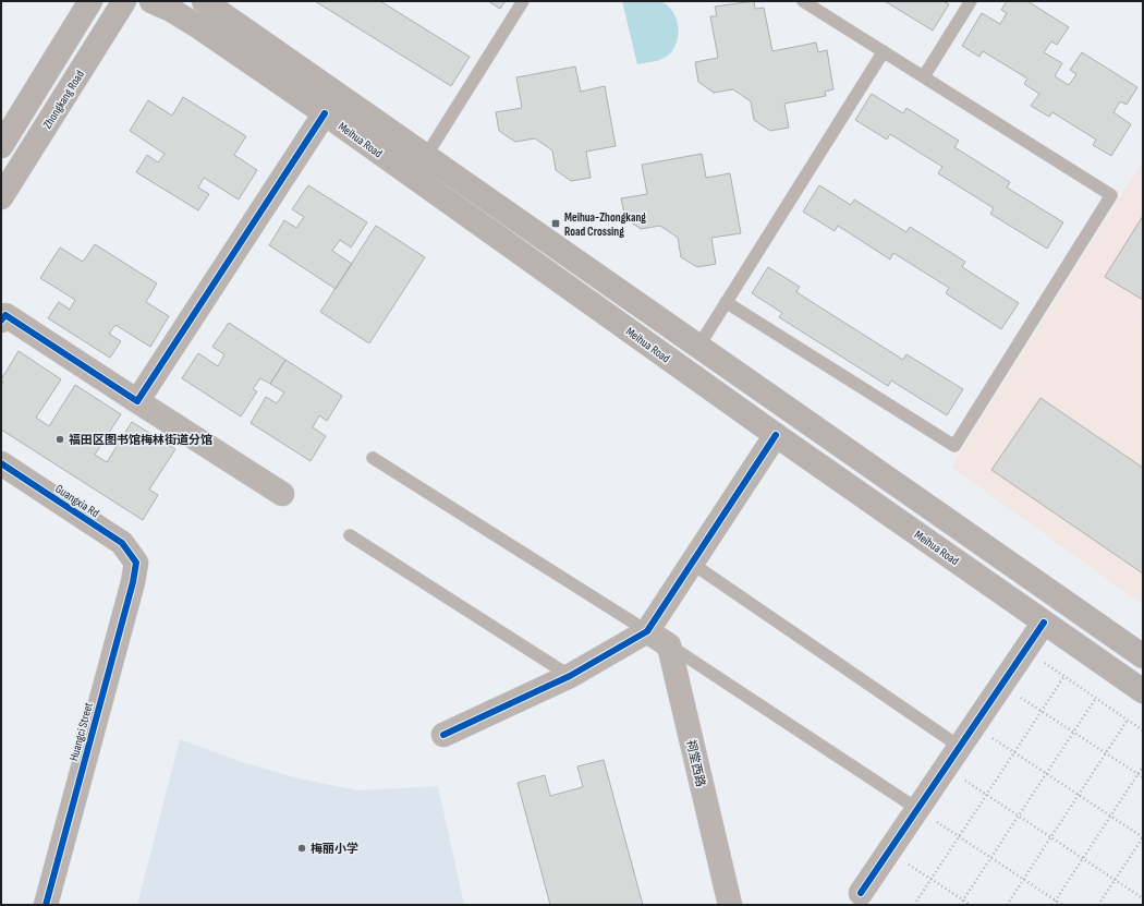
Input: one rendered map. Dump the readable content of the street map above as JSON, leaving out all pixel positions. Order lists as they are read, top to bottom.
{
  "streets": {
    "main road": ["Zhongkang Road", "Meihua Road"],
    "street": ["Guangxia Rd", "Huangci Street", "祠堂西路"]
  },
  "crossings": [
    ["Guangxia Rd", "Huangci Street"]
  ],
  "places": {
    "transit": ["Meihua-Zhongkang Road Crossing"],
    "other": ["福田区图书馆梅林街道分馆", "梅丽小学"]
  }
}
